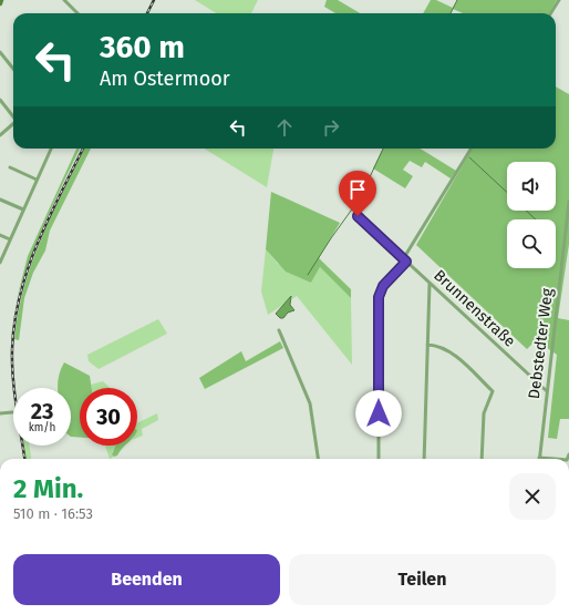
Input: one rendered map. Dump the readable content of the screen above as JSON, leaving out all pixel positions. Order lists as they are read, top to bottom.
{
  "streets": {
    "street": ["Brunnenstraße", "Debstedter Weg"]
  },
  "crossings": [
    ["Brunnenstraße", "Debstedter Weg"]
  ],
  "page": {
    "turn": ["360 m", "Am Ostermoor"],
    "speed": "23 km/h",
    "limit": "30",
    "heading": ["2 Min.", "510 m · 16:53"],
    "buttons": ["Beenden", "Teilen"]
  }
}
